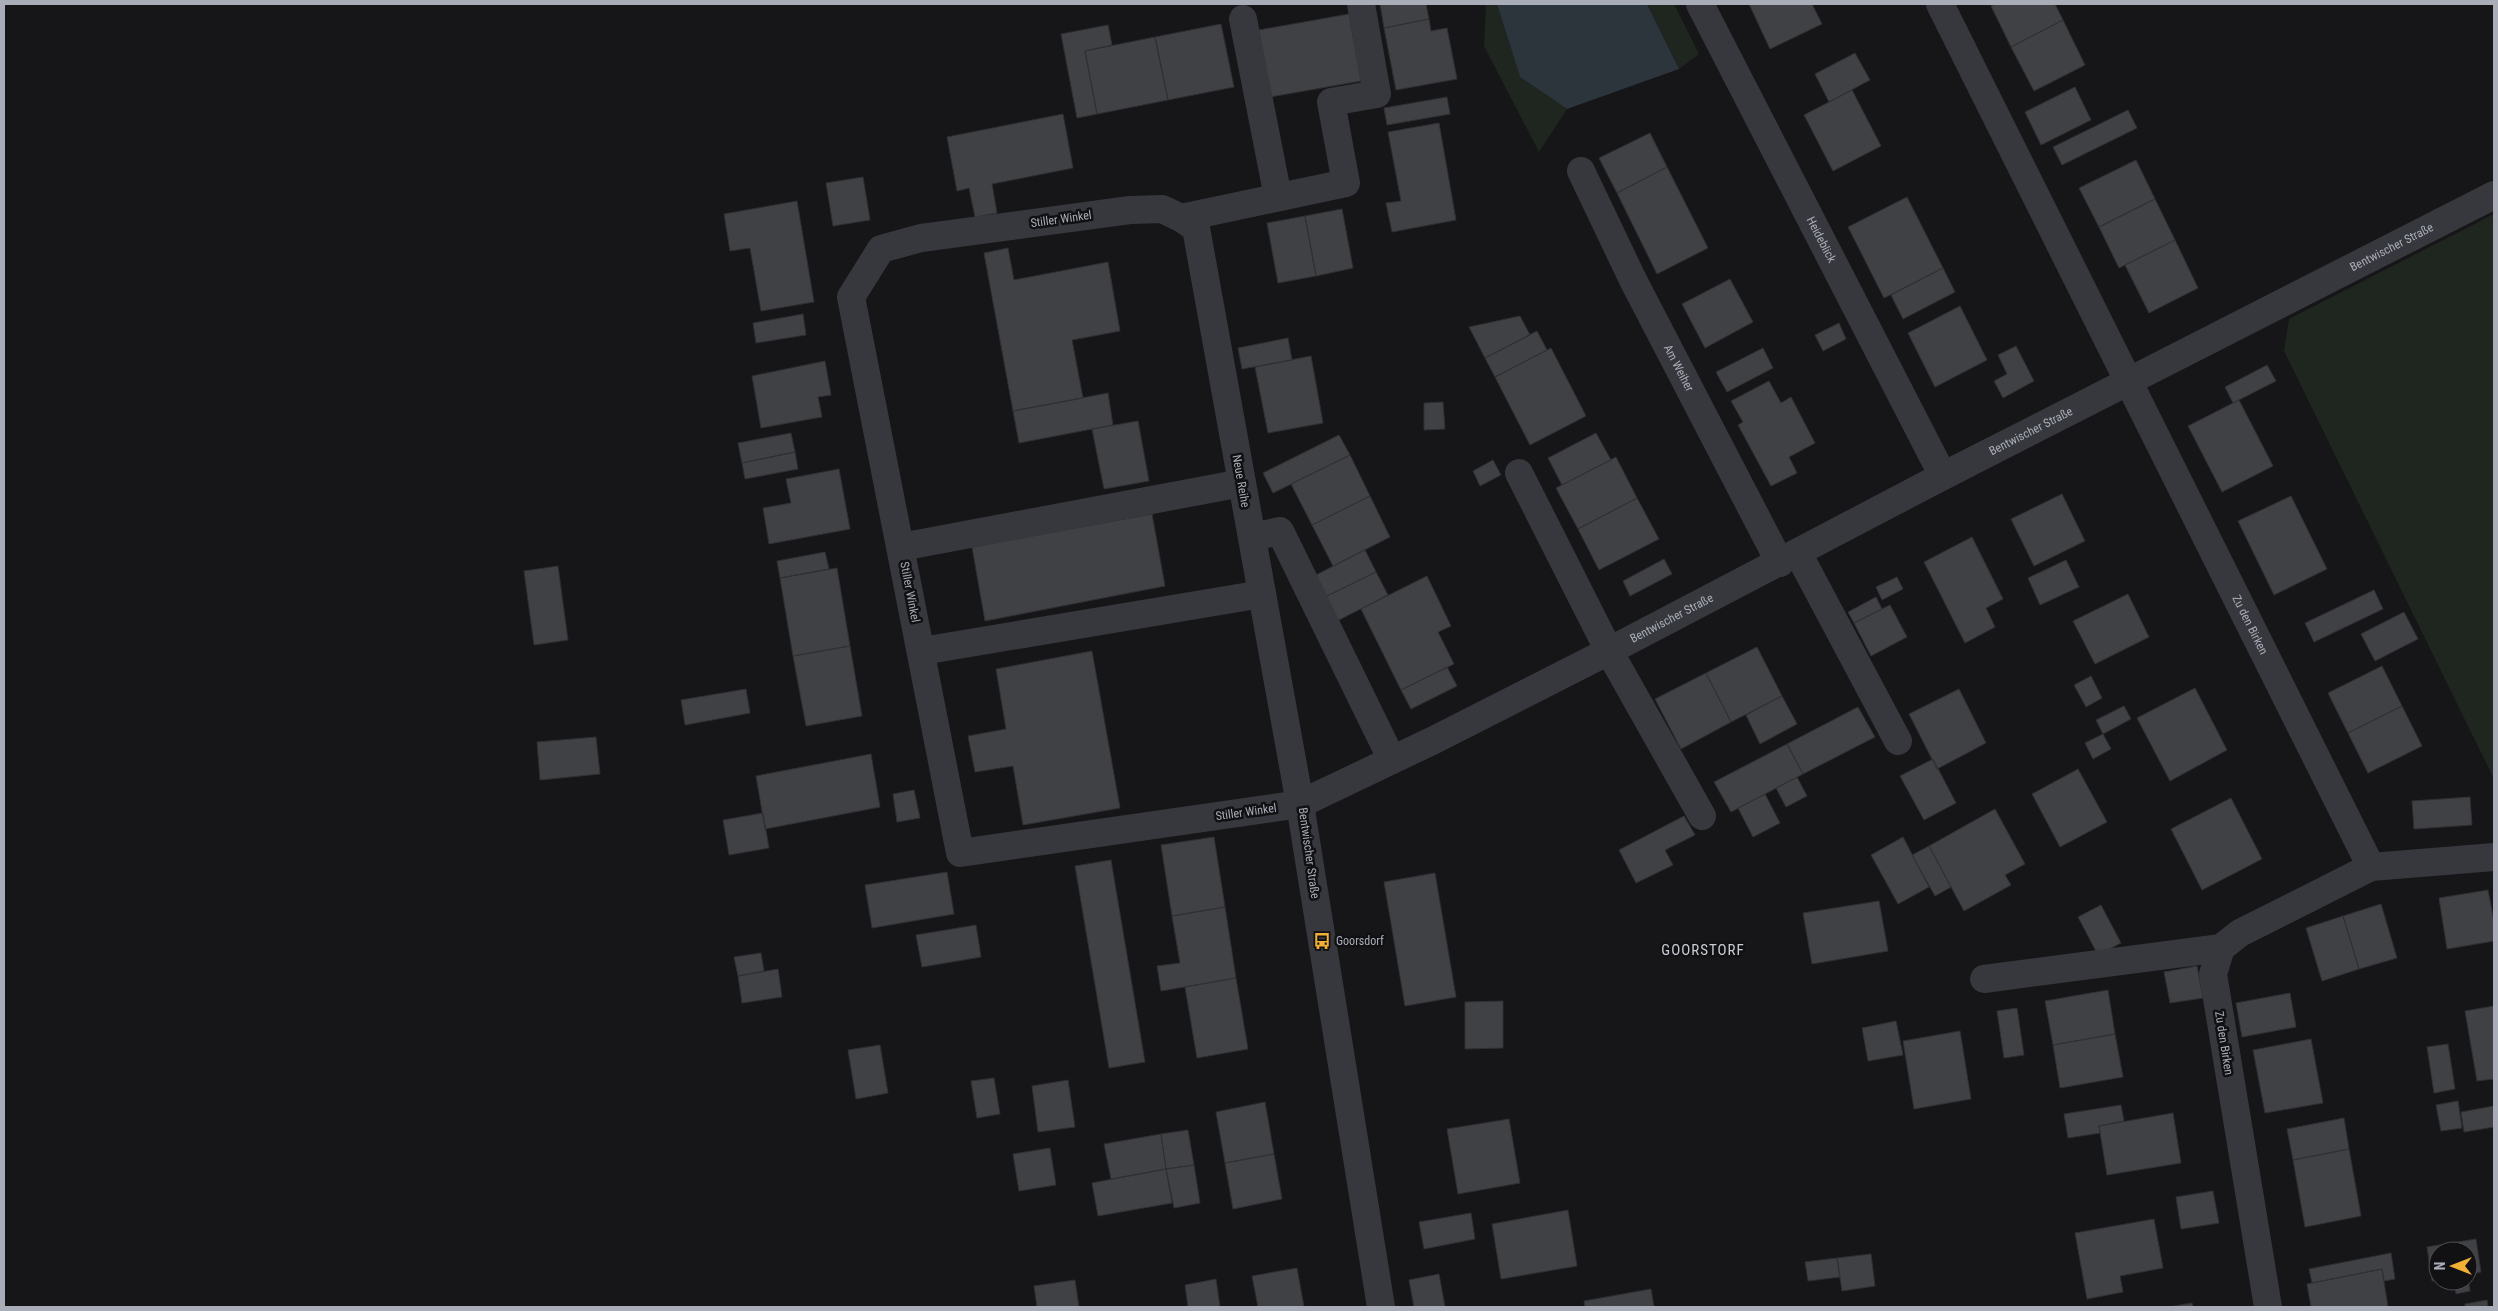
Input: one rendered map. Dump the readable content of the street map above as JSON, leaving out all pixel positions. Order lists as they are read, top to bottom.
{
  "streets": {
    "street": [
      "Stiller Winkel",
      "Heideblick",
      "Bentwischer Straße",
      "Am Weiher",
      "Neue Reihe",
      "Zu den Birken"
    ]
  },
  "crossings": [
    ["Stiller Winkel", "Bentwischer Straße"],
    ["Stiller Winkel", "Neue Reihe"],
    ["Heideblick", "Bentwischer Straße"],
    ["Bentwischer Straße", "Am Weiher"],
    ["Bentwischer Straße", "Neue Reihe"],
    ["Bentwischer Straße", "Zu den Birken"]
  ],
  "districts": ["GOORSTORF"],
  "places": {
    "bus stop": ["Goorsdorf"]
  },
  "north": "left"
}
